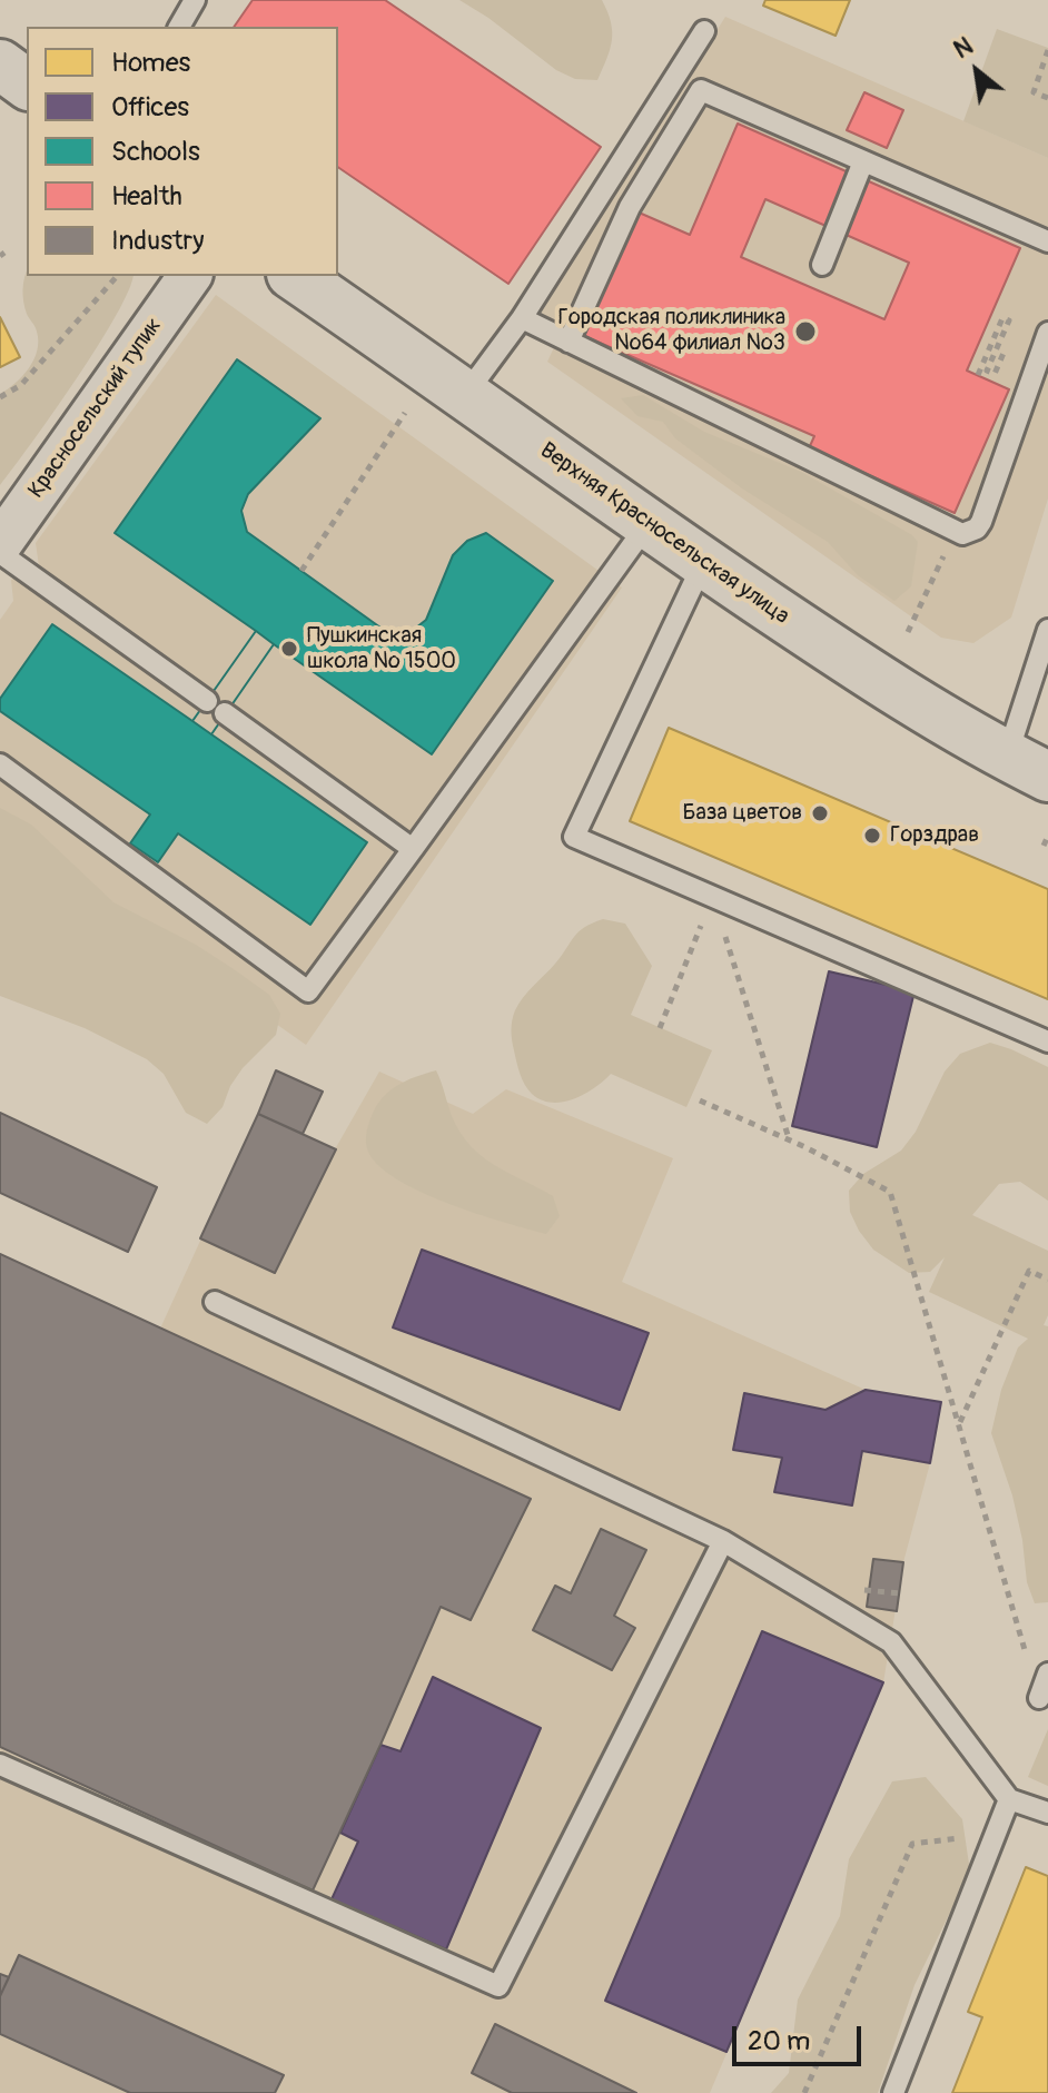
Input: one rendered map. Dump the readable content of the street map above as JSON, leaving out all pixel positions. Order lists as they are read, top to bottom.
{
  "streets": {
    "street": ["Красносельский тупик", "Верхняя Красносельская улица"]
  },
  "places": [
    "Городская поликлиника №64 филиал №3",
    "Пушкинская школа № 1500",
    "База цветов",
    "Горздрав"
  ],
  "legend": [
    "Homes",
    "Offices",
    "Schools",
    "Health",
    "Industry"
  ],
  "scale_bar": "20 m",
  "north": "top left"
}
